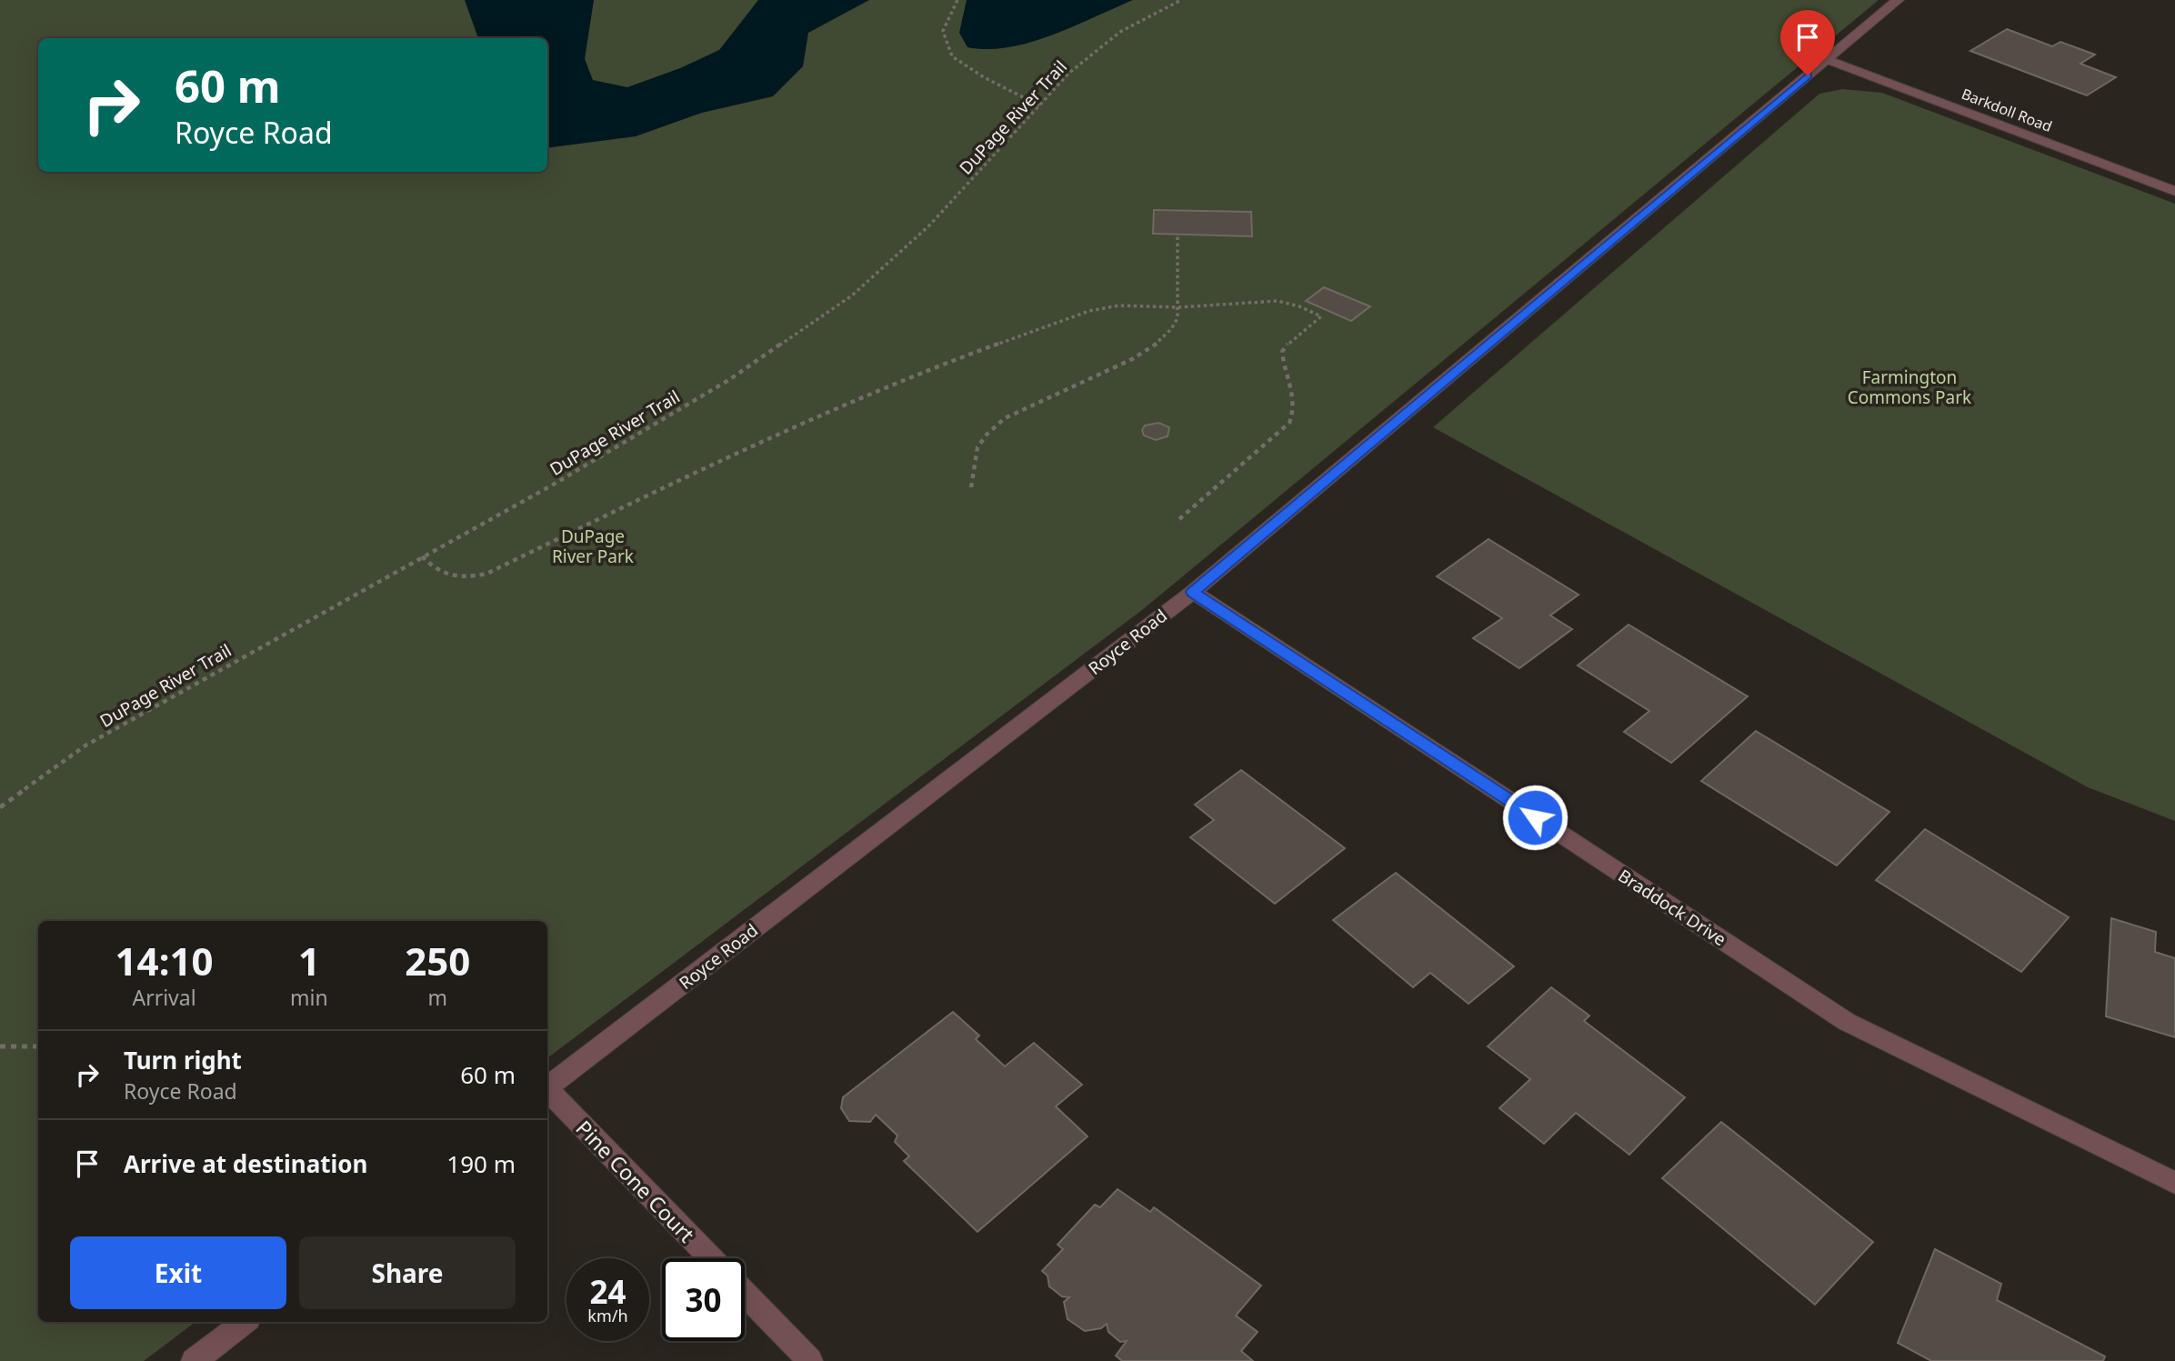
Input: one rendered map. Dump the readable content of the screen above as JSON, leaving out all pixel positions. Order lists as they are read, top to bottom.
{
  "streets": {
    "street": [
      "Barkdoll Road",
      "Royce Road",
      "Braddock Drive",
      "Pine Cone Court"
    ],
    "path": ["DuPage River Trail"]
  },
  "crossings": [
    ["Barkdoll Road", "Royce Road"],
    ["Royce Road", "Braddock Drive"]
  ],
  "parks": ["Farmington Commons Park", "DuPage River Park"],
  "page": {
    "turn": ["60 m", "Royce Road"],
    "eta": [
      "14:10",
      "Arrival",
      "1",
      "min",
      "250",
      "m"
    ],
    "list": [
      {
        "name": "Turn right",
        "note": "Royce Road",
        "value": "60 m"
      },
      {
        "name": "Arrive at destination",
        "value": "190 m"
      }
    ],
    "buttons": ["Exit", "Share"],
    "speed": "24 km/h",
    "limit": "30"
  }
}
